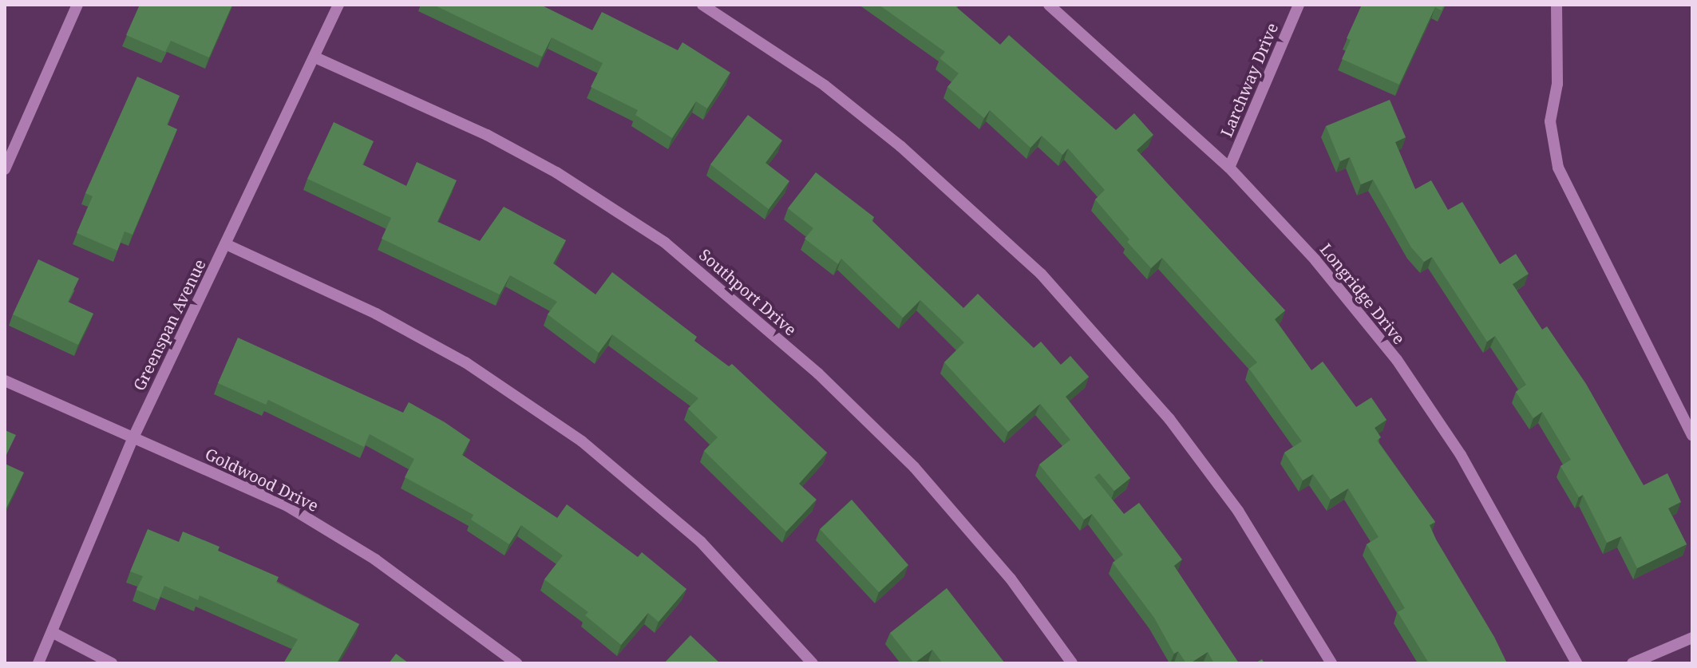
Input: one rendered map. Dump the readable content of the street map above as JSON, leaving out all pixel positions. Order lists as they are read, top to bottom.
{
  "streets": {
    "street": [
      "Larchway Drive",
      "Southport Drive",
      "Longridge Drive",
      "Greenspan Avenue",
      "Goldwood Drive"
    ]
  },
  "crossings": [
    ["Larchway Drive", "Longridge Drive"],
    ["Southport Drive", "Greenspan Avenue"],
    ["Greenspan Avenue", "Goldwood Drive"]
  ]
}
